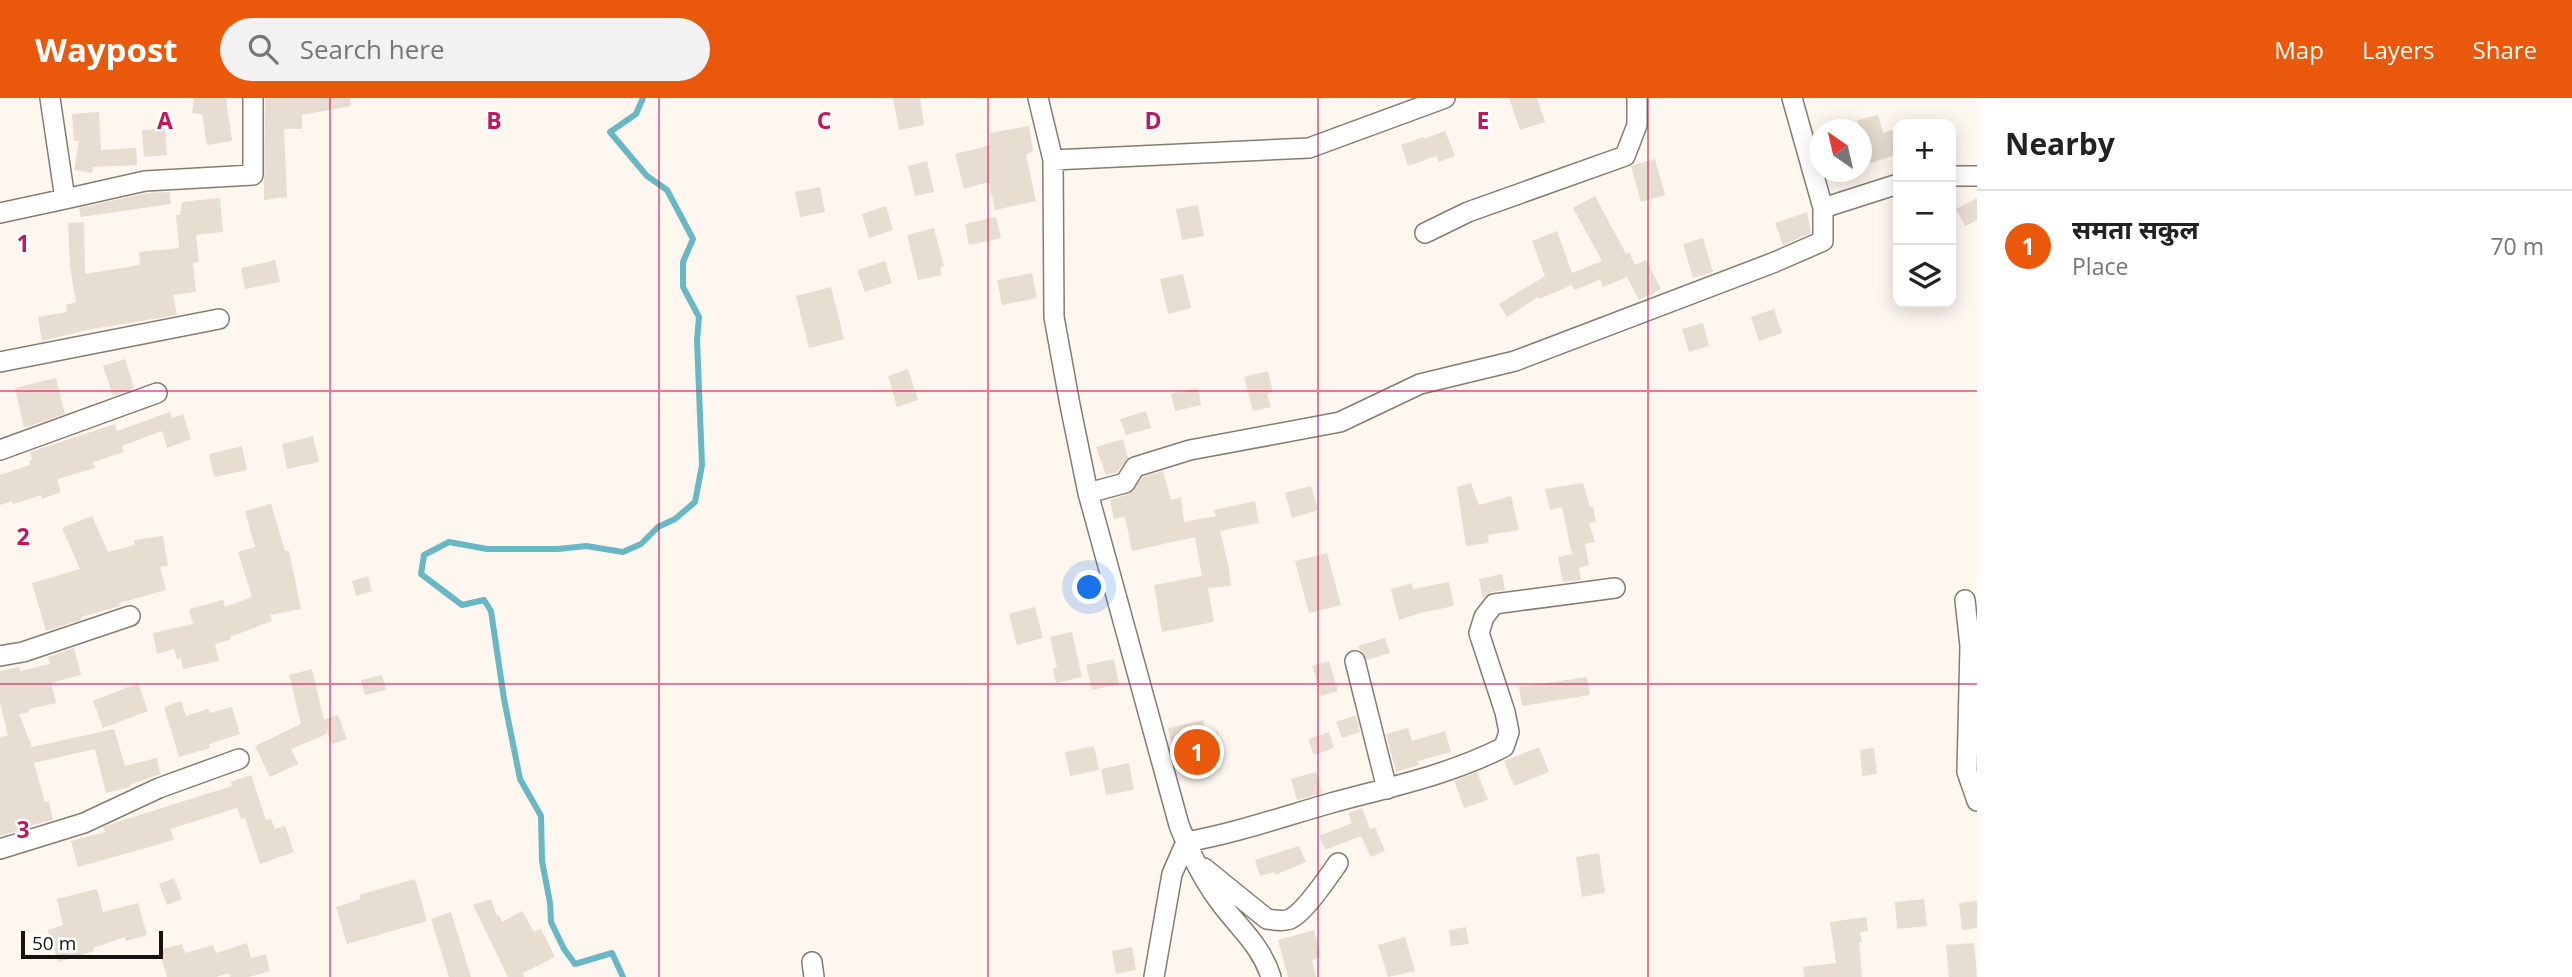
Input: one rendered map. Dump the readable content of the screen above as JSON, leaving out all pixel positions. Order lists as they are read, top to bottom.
{
  "scale_bar": "50 m",
  "north": "top left",
  "page": {
    "header": "Waypost",
    "search": "Search here",
    "nav": ["Map", "Layers", "Share"],
    "heading": "Nearby",
    "map_buttons": ["+", "−"],
    "list": [
      {
        "mark": "1",
        "name": "समता सकुल",
        "note": "Place",
        "value": "70 m"
      }
    ],
    "pins": "1",
    "scale": "50 m"
  },
  "grid": {
    "columns": [
      "A",
      "B",
      "C",
      "D",
      "E"
    ],
    "rows": ["1", "2", "3"]
  }
}
